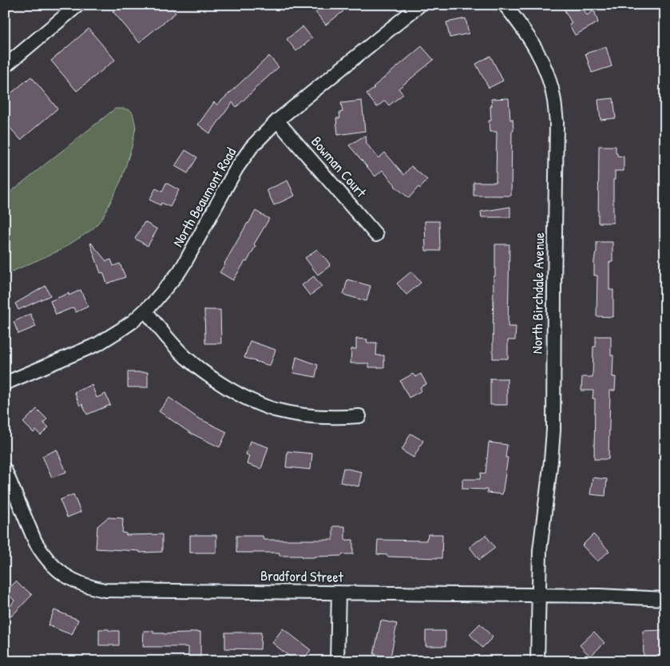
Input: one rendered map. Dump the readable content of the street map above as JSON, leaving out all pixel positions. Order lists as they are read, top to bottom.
{
  "streets": {
    "street": [
      "Bowman Court",
      "North Beaumont Road",
      "North Birchdale Avenue",
      "Bradford Street"
    ]
  },
  "crossings": [
    ["Bowman Court", "North Beaumont Road"],
    ["North Birchdale Avenue", "Bradford Street"]
  ]
}
